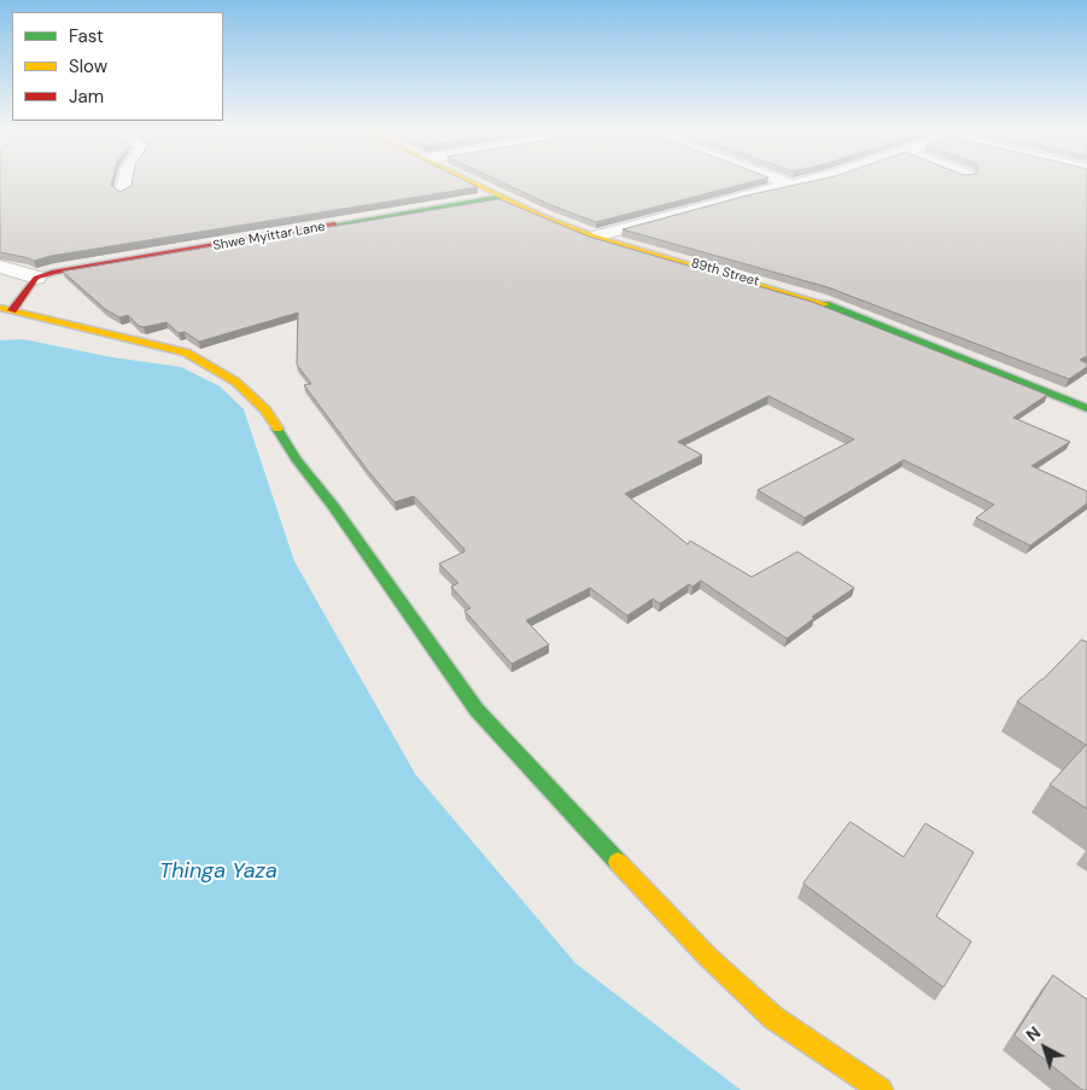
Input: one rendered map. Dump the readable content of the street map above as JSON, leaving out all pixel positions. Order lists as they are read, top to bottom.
{
  "streets": {
    "street": ["Shwe Myittar Lane", "89th Street"]
  },
  "crossings": [
    ["Shwe Myittar Lane", "89th Street"]
  ],
  "water": ["Thinga Yaza"],
  "legend": ["Fast", "Slow", "Jam"],
  "north": "top left"
}
